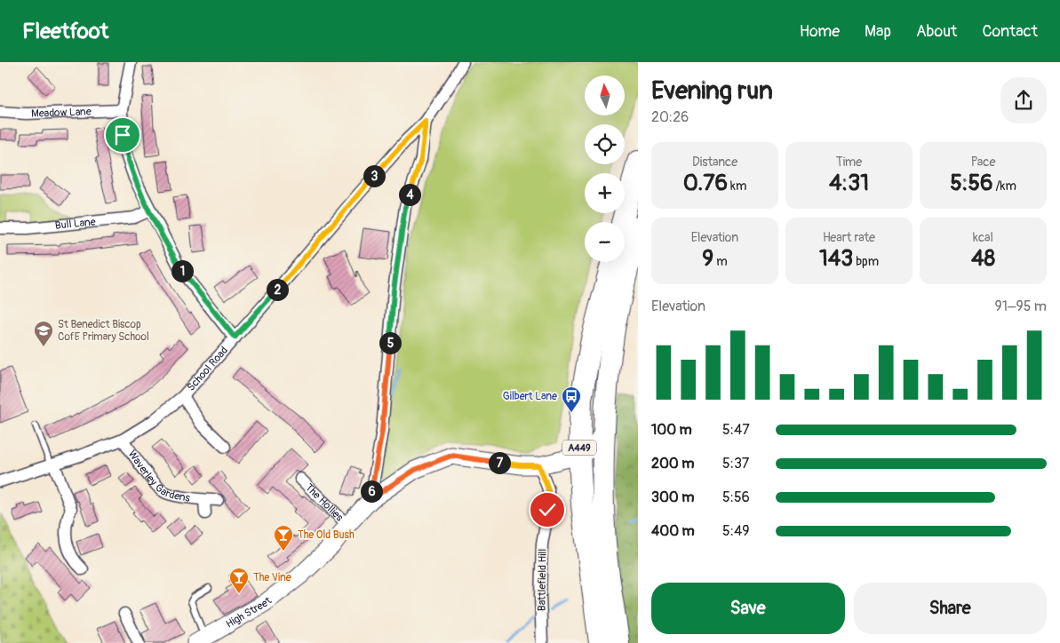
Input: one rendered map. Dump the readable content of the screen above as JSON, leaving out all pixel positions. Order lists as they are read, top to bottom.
{
  "streets": {
    "highway": ["A449"],
    "street": [
      "Meadow Lane",
      "Bull Lane",
      "School Road",
      "Waverley Gardens",
      "The Hollies",
      "Battlefield Hill",
      "High Street"
    ]
  },
  "crossings": [
    ["School Road", "Waverley Gardens"],
    ["The Hollies", "High Street"]
  ],
  "places": {
    "school or university": ["St Benedict Biscop CofE Primary School"],
    "bus stop": ["Gilbert Lane"],
    "bar": ["The Old Bush", "The Vine"]
  },
  "north": "top",
  "page": {
    "header": "Fleetfoot",
    "nav": [
      "Home",
      "Map",
      "About",
      "Contact"
    ],
    "heading": ["Evening run", "20:26"],
    "map_buttons": ["+", "−"],
    "stats": [
      ["Distance", "0.76 km"],
      ["Time", "4:31"],
      ["Pace", "5:56 /km"],
      ["Elevation", "9 m"],
      ["Heart rate", "143 bpm"],
      ["kcal", "48"]
    ],
    "pins": [
      "3",
      "4",
      "1",
      "2",
      "5",
      "7",
      "6"
    ],
    "chart": ["Elevation", "91–95 m"],
    "list": [
      {
        "name": "100 m",
        "note": "5:47"
      },
      {
        "name": "200 m",
        "note": "5:37"
      },
      {
        "name": "300 m",
        "note": "5:56"
      },
      {
        "name": "400 m",
        "note": "5:49"
      }
    ],
    "buttons": ["Save", "Share"]
  }
}
